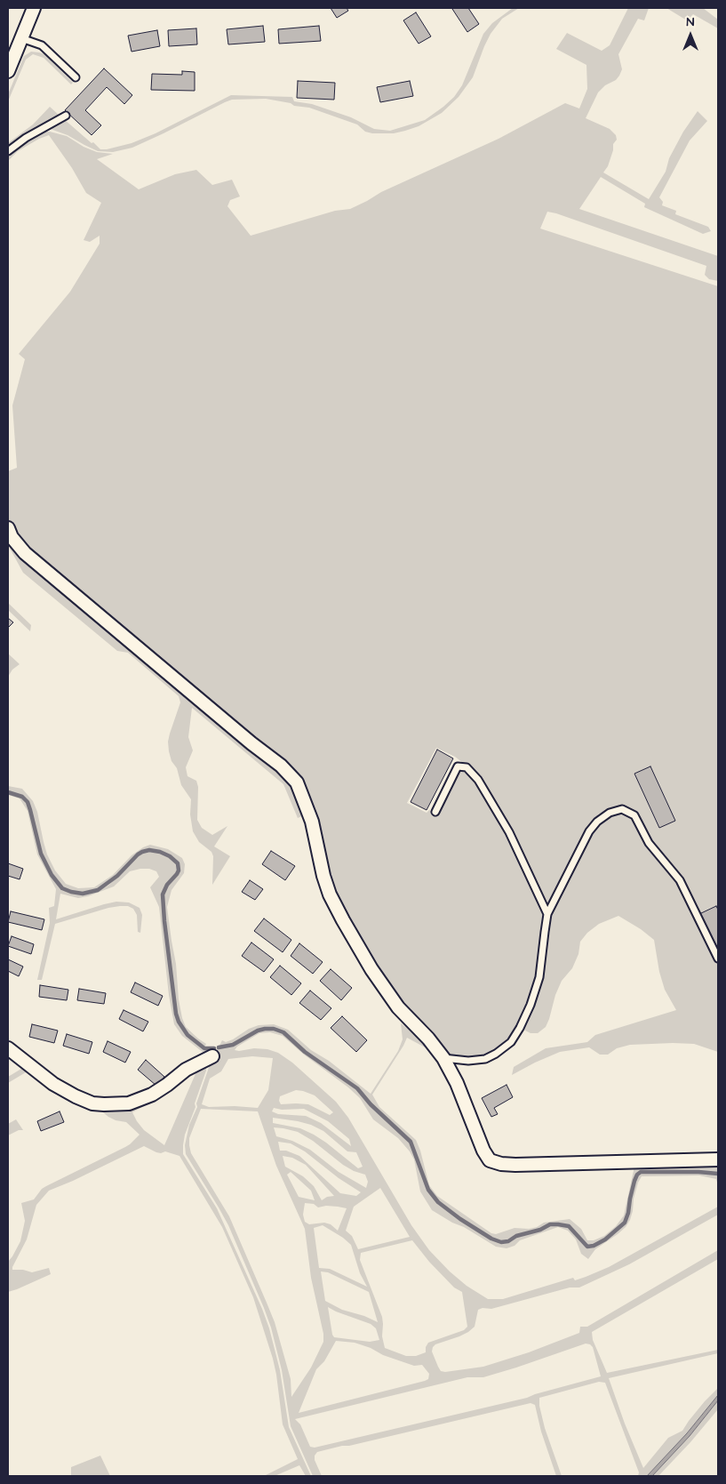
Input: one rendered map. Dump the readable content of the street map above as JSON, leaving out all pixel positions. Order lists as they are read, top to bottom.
{
  "north": "top"
}
